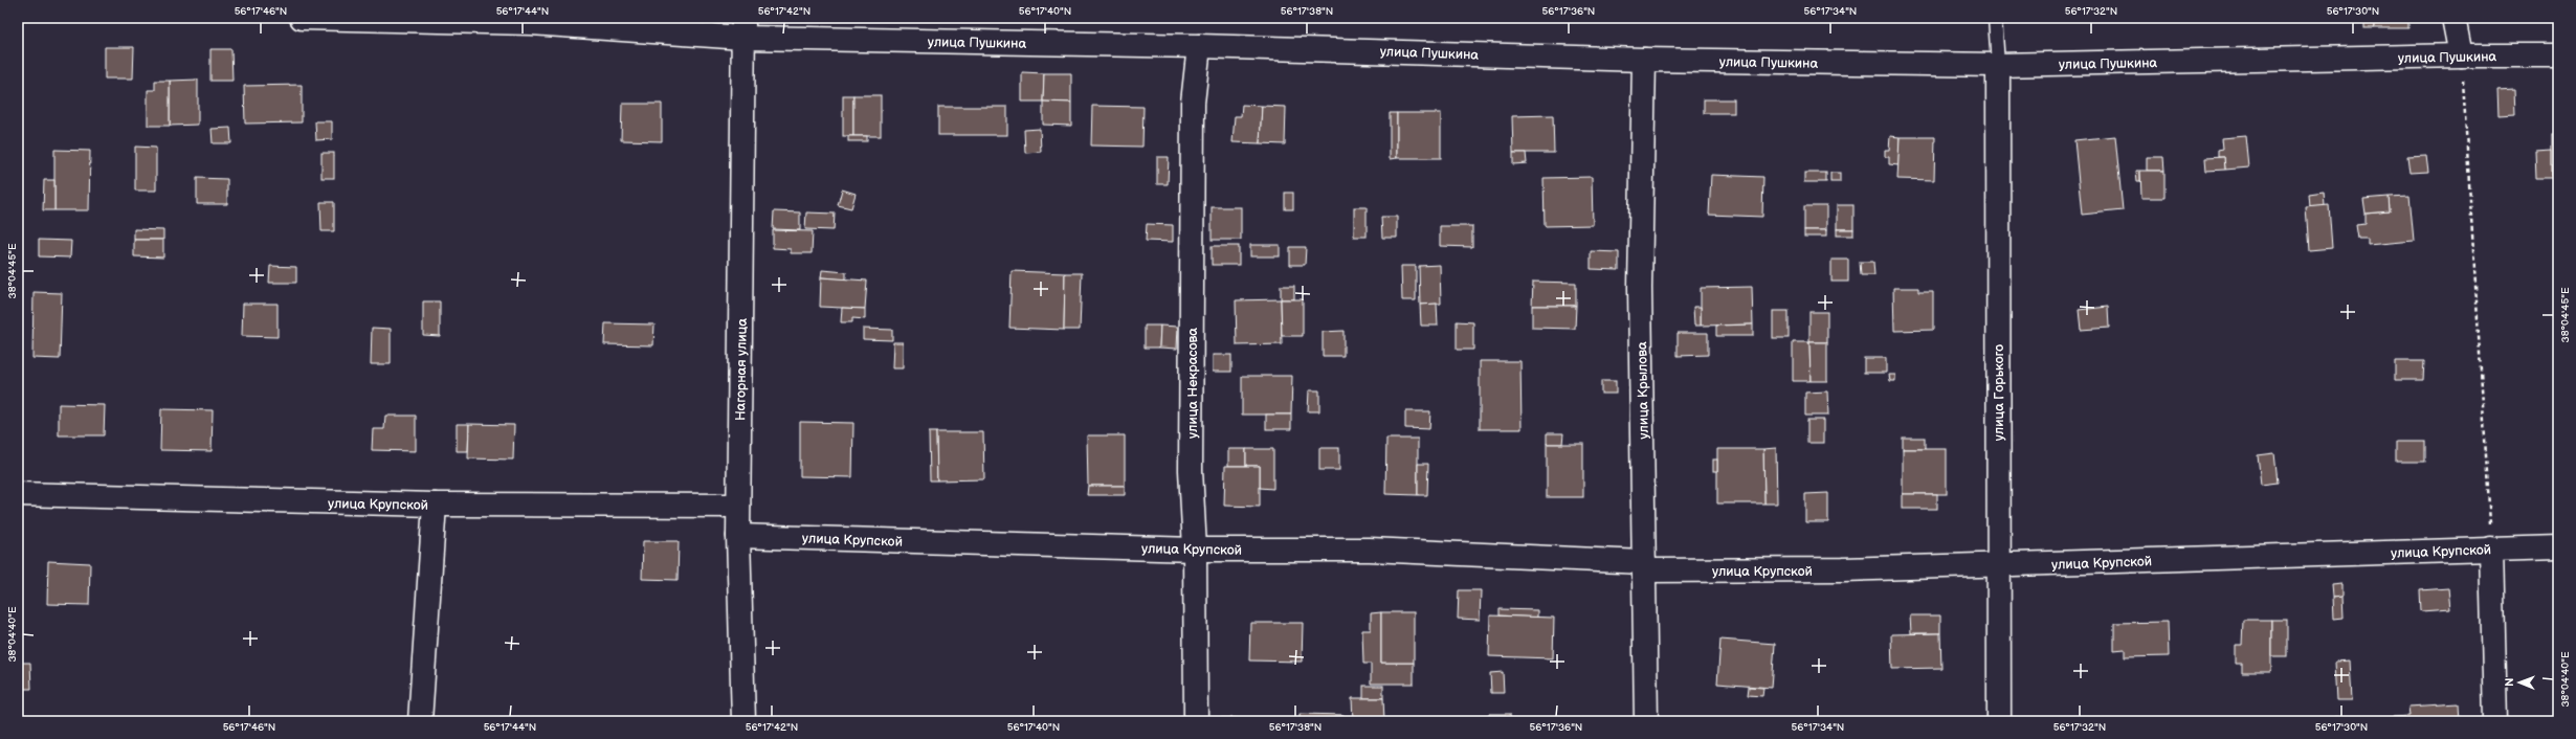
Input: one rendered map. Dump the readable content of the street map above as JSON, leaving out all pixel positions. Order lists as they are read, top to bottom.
{
  "streets": {
    "street": [
      "улица Пушкина",
      "Нагорная улица",
      "улица Некрасова",
      "улица Крылова",
      "улица Горького",
      "улица Крупской"
    ]
  },
  "crossings": [
    ["улица Пушкина", "Нагорная улица"],
    ["улица Пушкина", "улица Некрасова"],
    ["улица Пушкина", "улица Крылова"],
    ["улица Пушкина", "улица Горького"],
    ["Нагорная улица", "улица Крупской"],
    ["улица Некрасова", "улица Крупской"],
    ["улица Крылова", "улица Крупской"],
    ["улица Горького", "улица Крупской"]
  ],
  "north": "left",
  "coordinates": [
    "56°17'46\"N",
    "56°17'44\"N",
    "56°17'42\"N",
    "56°17'40\"N",
    "56°17'38\"N",
    "56°17'36\"N",
    "56°17'34\"N",
    "56°17'32\"N",
    "56°17'30\"N",
    "38°04'45\"E",
    "38°04'40\"E"
  ]
}
